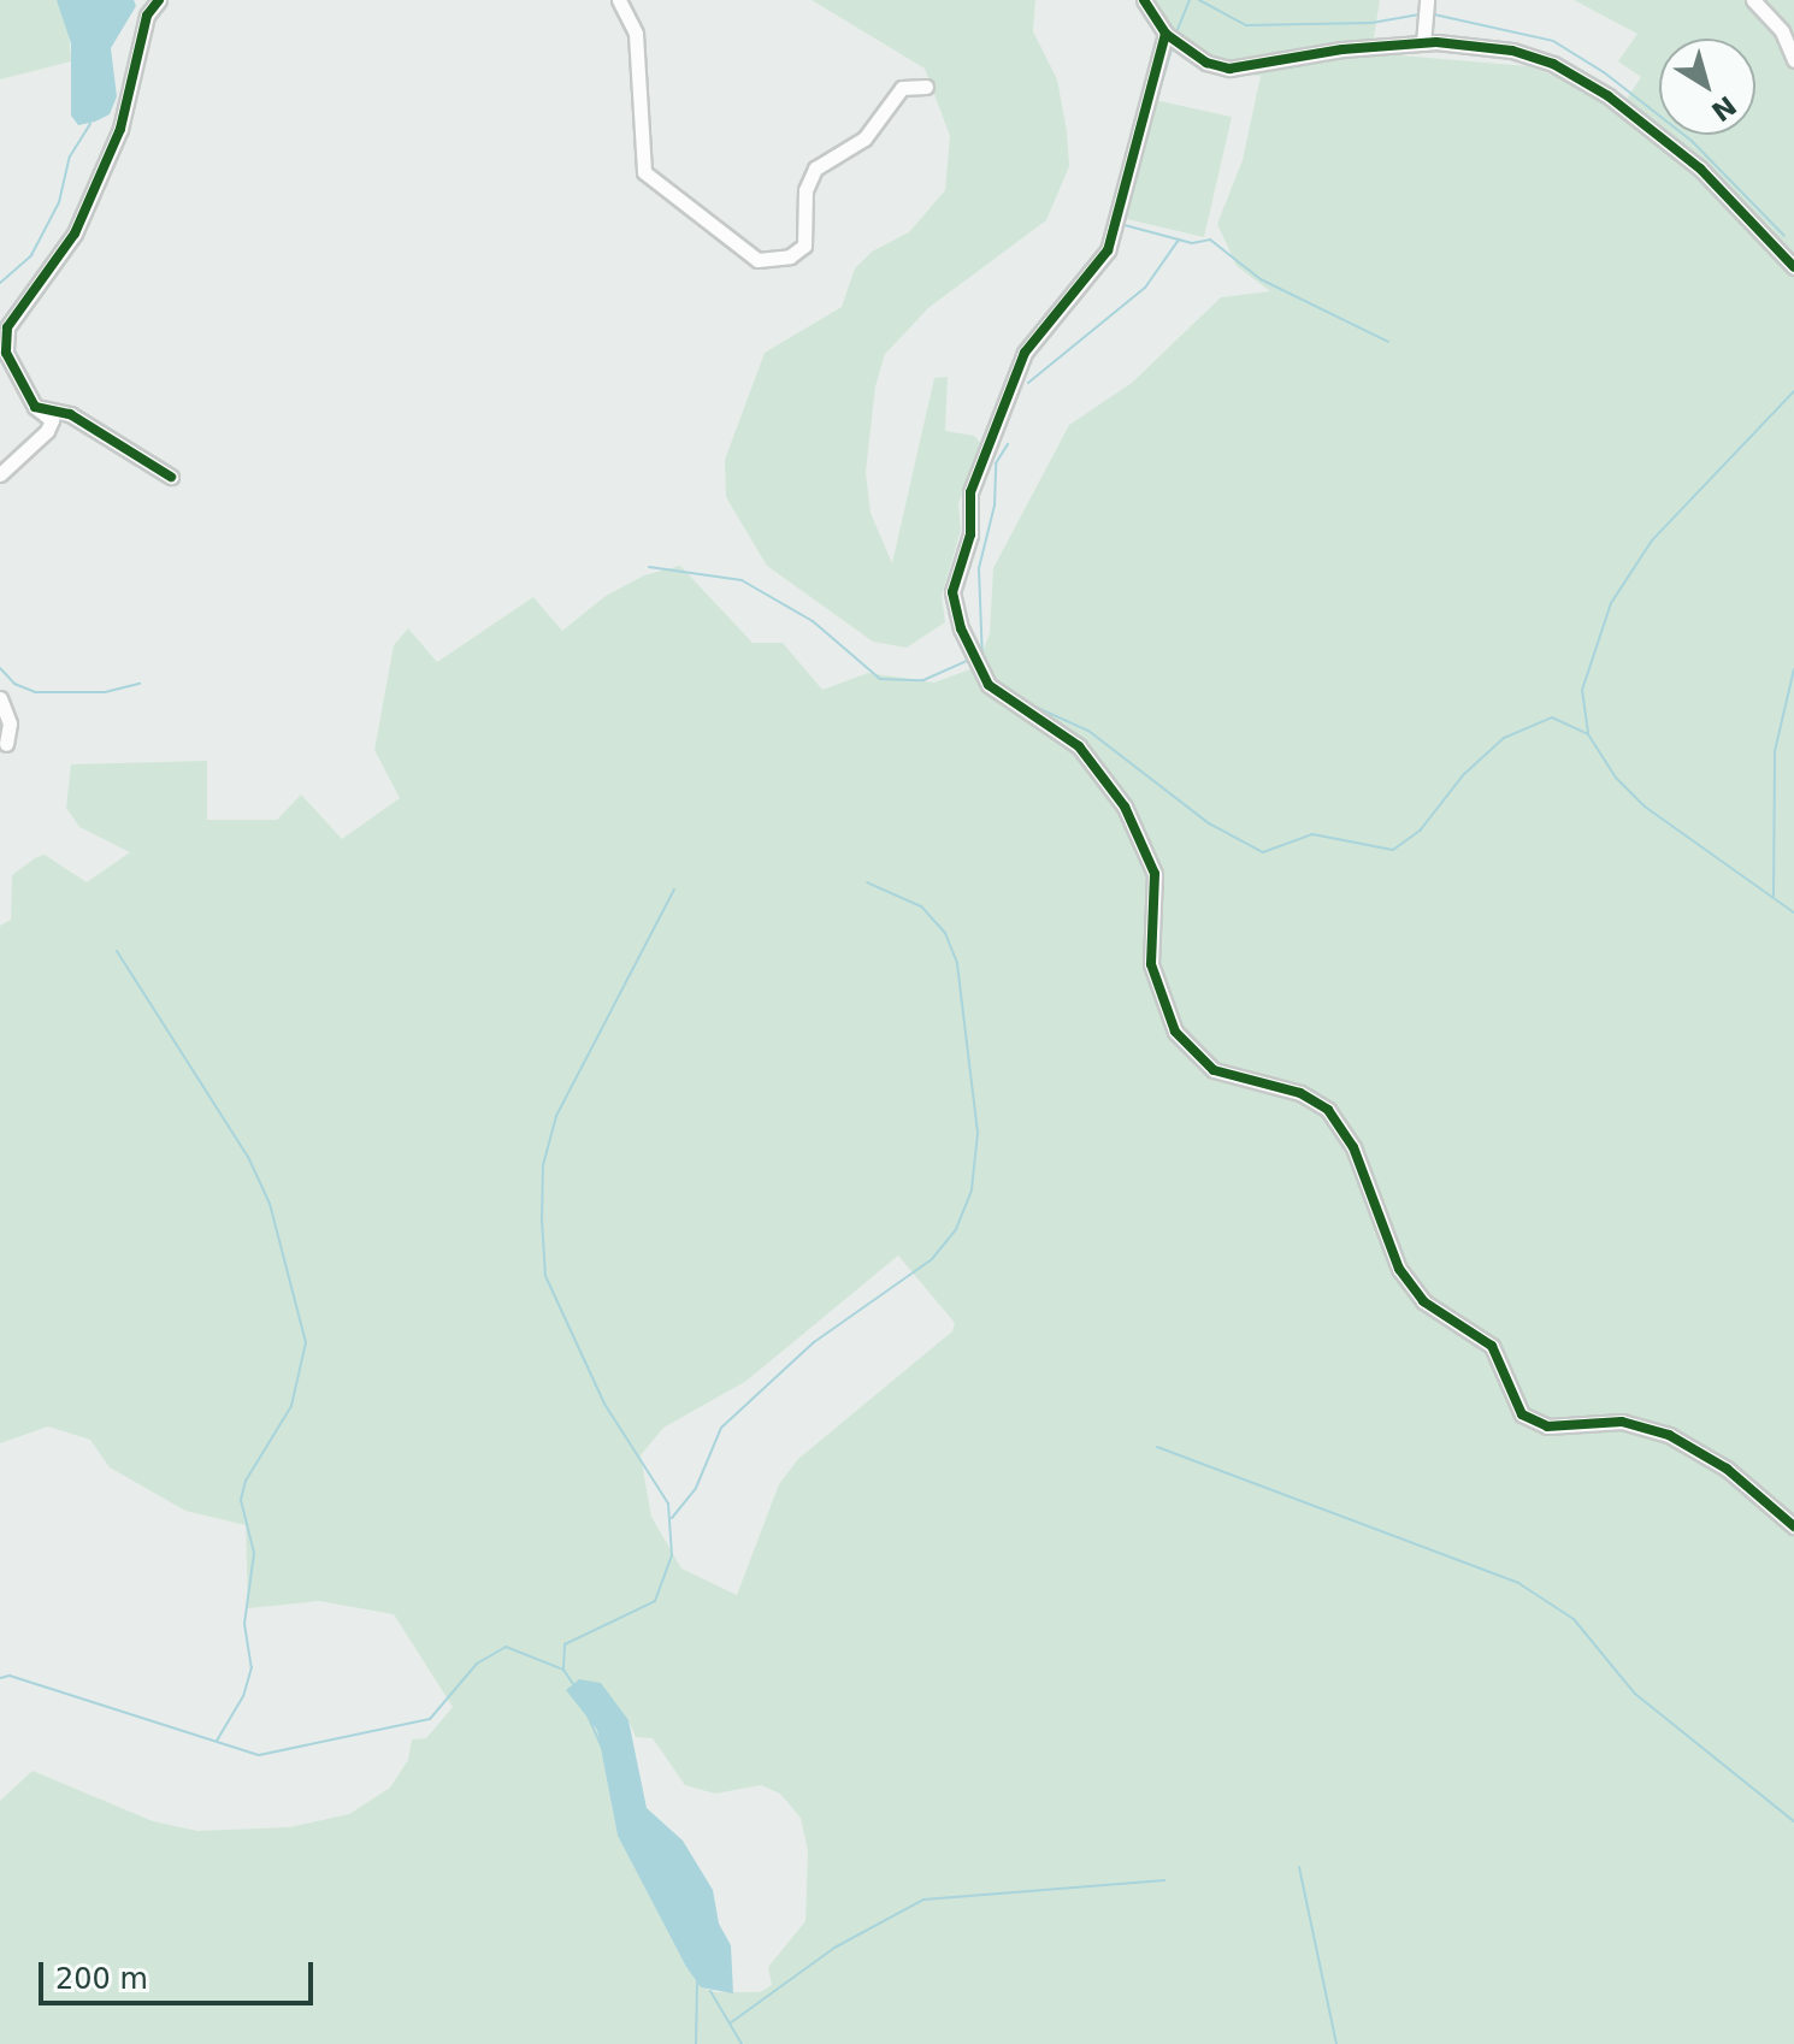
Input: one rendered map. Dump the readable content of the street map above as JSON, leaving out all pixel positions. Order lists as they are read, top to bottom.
{
  "scale_bar": "200 m",
  "north": "bottom right"
}
